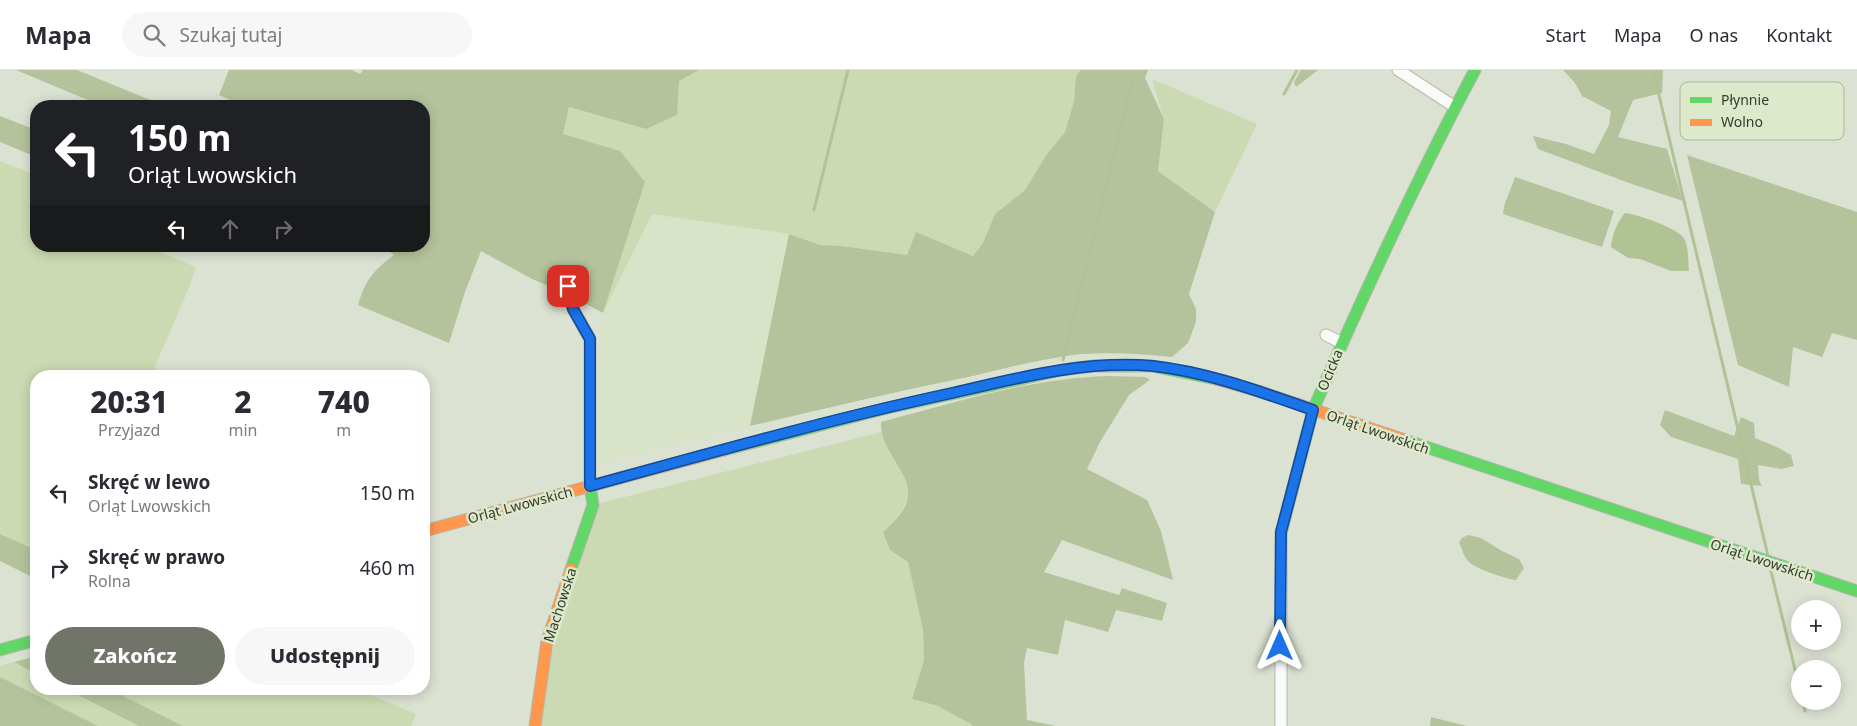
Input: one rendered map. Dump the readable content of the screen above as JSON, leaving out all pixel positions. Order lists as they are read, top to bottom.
{
  "streets": {
    "street": ["Ocicka", "Orląt Lwowskich", "Machowska"]
  },
  "crossings": [
    ["Ocicka", "Orląt Lwowskich"],
    ["Orląt Lwowskich", "Machowska"]
  ],
  "legend": ["Płynnie", "Wolno"],
  "page": {
    "header": "Mapa",
    "search": "Szukaj tutaj",
    "nav": [
      "Start",
      "Mapa",
      "O nas",
      "Kontakt"
    ],
    "turn": ["150 m", "Orląt Lwowskich"],
    "eta": [
      "20:31",
      "Przyjazd",
      "2",
      "min",
      "740",
      "m"
    ],
    "list": [
      {
        "name": "Skręć w lewo",
        "note": "Orląt Lwowskich",
        "value": "150 m"
      },
      {
        "name": "Skręć w prawo",
        "note": "Rolna",
        "value": "460 m"
      }
    ],
    "map_buttons": ["+", "−"],
    "buttons": ["Zakończ", "Udostępnij"]
  }
}
